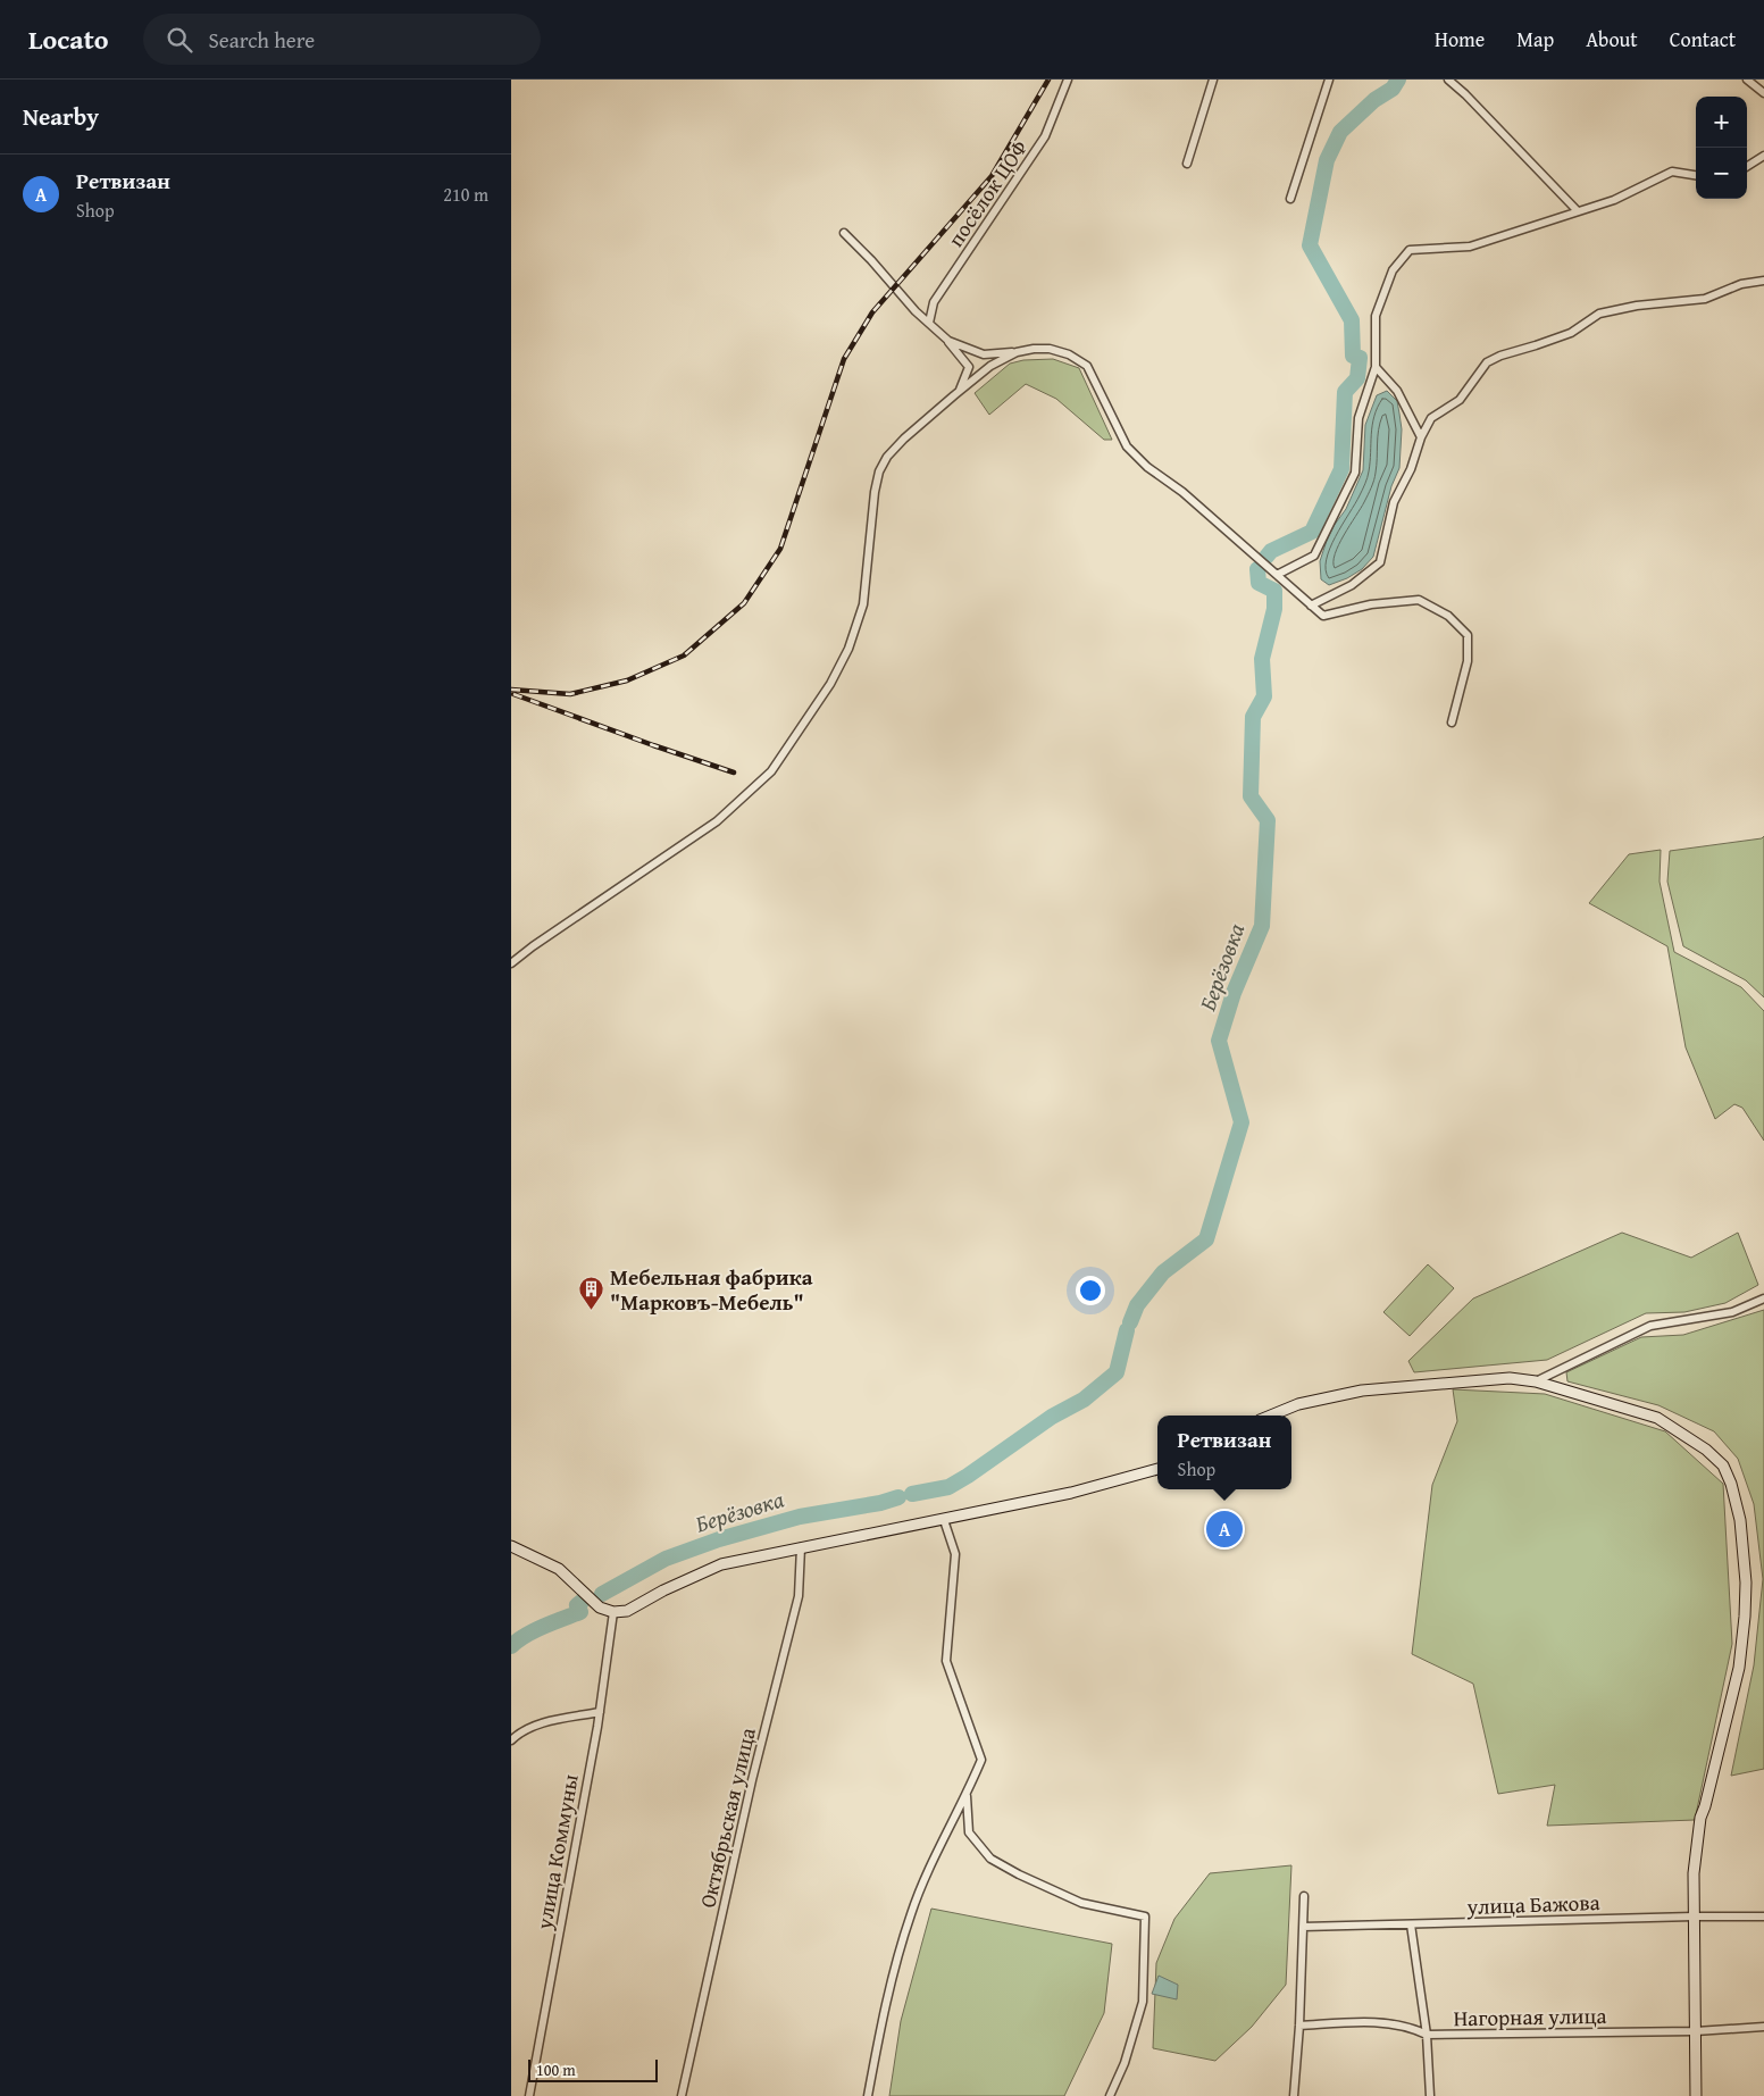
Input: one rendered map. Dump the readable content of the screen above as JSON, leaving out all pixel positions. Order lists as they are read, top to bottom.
{
  "streets": {
    "street": [
      "посёлок ЦОФ",
      "Октябрьская улица",
      "улица Коммуны",
      "улица Бажова",
      "Нагорная улица"
    ]
  },
  "water": ["Берёзовка"],
  "places": {
    "building": ["Мебельная фабрика \"Марковъ-Мебель\""]
  },
  "scale_bar": "100 m",
  "page": {
    "header": "Locato",
    "search": "Search here",
    "nav": [
      "Home",
      "Map",
      "About",
      "Contact"
    ],
    "heading": "Nearby",
    "map_buttons": ["+", "−"],
    "list": [
      {
        "mark": "A",
        "name": "Ретвизан",
        "note": "Shop",
        "value": "210 m"
      }
    ],
    "popup": ["Ретвизан", "Shop"],
    "pins": "A",
    "scale": "100 m"
  }
}
